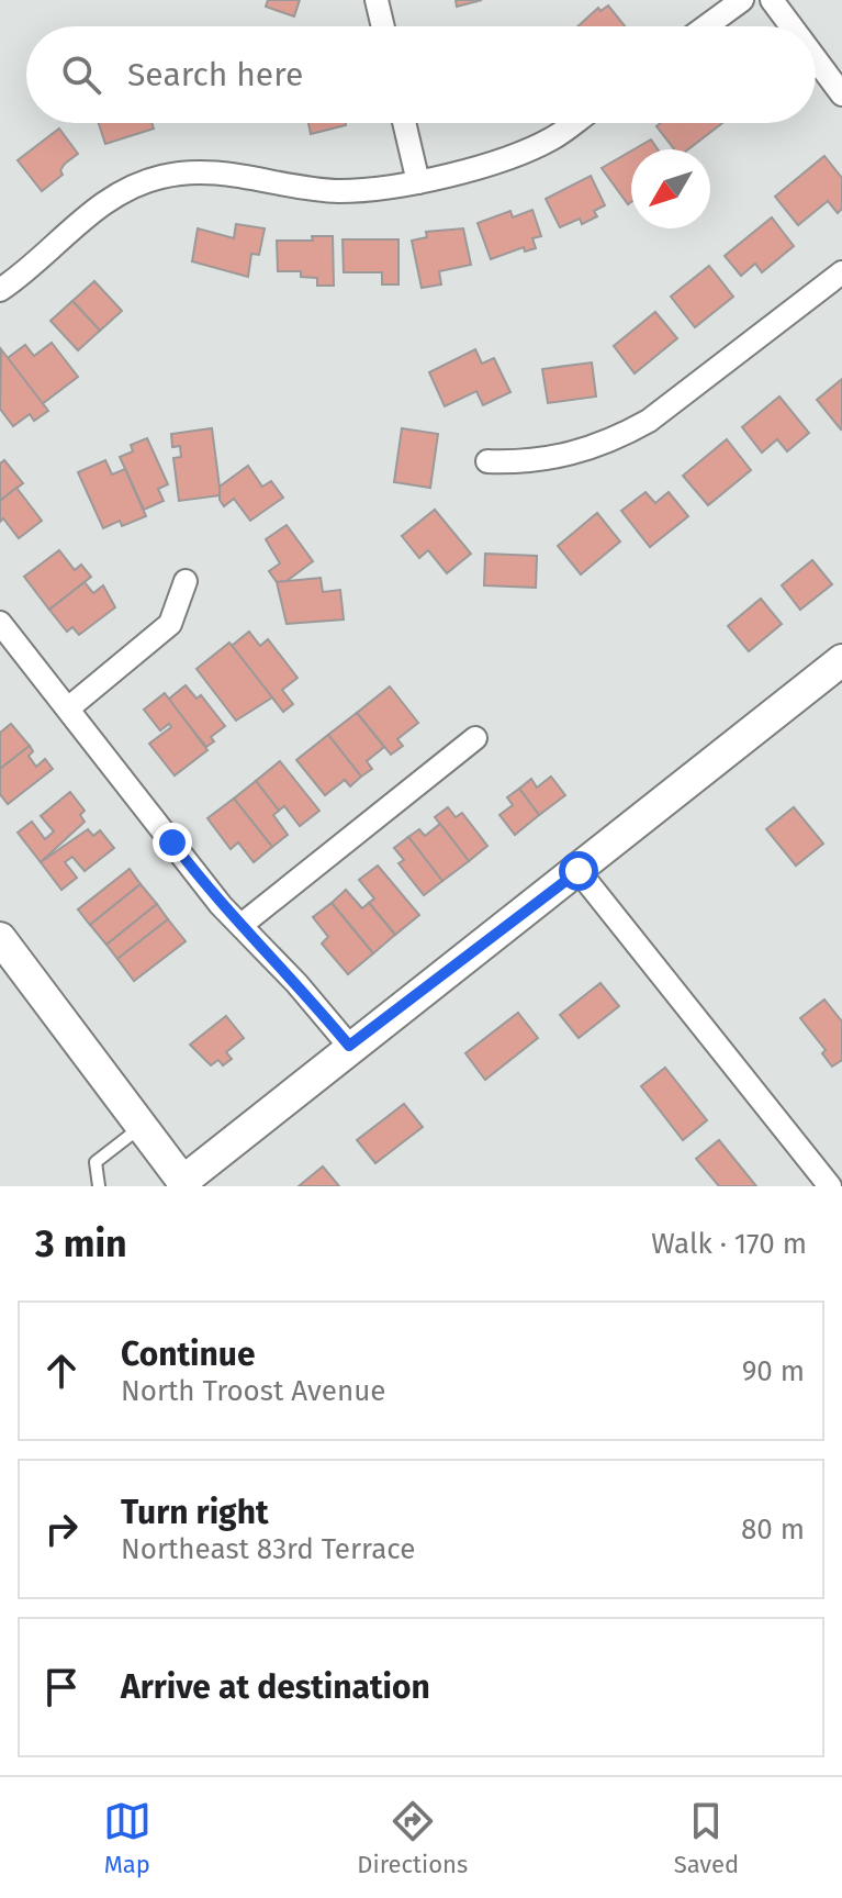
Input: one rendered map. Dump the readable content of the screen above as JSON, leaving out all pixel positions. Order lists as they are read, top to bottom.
{
  "north": "bottom left",
  "page": {
    "search": "Search here",
    "heading": ["3 min", "Walk · 170 m"],
    "list": [
      ["Continue", "North Troost Avenue", "90 m"],
      ["Turn right", "Northeast 83rd Terrace", "80 m"],
      "Arrive at destination"
    ],
    "nav": ["Map", "Directions", "Saved"]
  }
}
